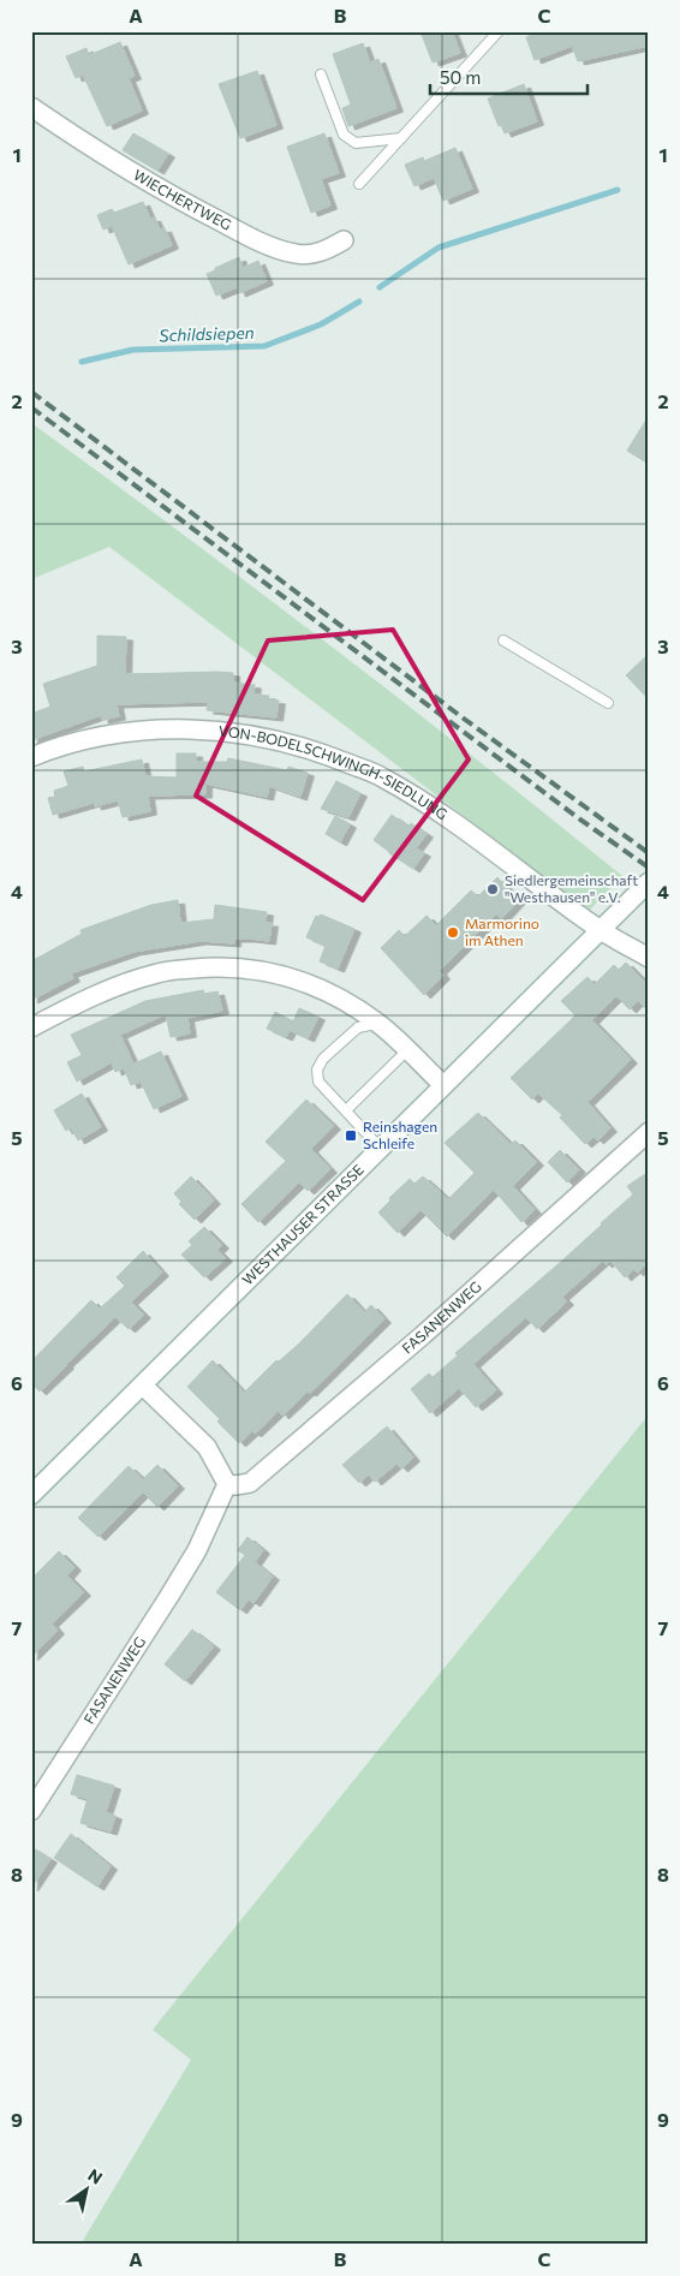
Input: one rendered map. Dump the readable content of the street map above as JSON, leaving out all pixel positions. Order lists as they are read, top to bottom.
{
  "streets": {
    "street": [
      "WIECHERTWEG",
      "VON-BODELSCHWINGH-SIEDLUNG",
      "WESTHAUSER STRASSE",
      "FASANENWEG"
    ]
  },
  "crossings": [
    ["VON-BODELSCHWINGH-SIEDLUNG", "WESTHAUSER STRASSE"]
  ],
  "water": ["Schildsiepen"],
  "places": {
    "other": ["Siedlergemeinschaft \"Westhausen\" e.V.", "Marmorino im Athen"],
    "transit": ["Reinshagen Schleife"]
  },
  "scale_bar": "50 m",
  "north": "top right",
  "grid": {
    "columns": ["A", "B", "C"],
    "rows": [
      "1",
      "2",
      "3",
      "4",
      "5",
      "6",
      "7",
      "8",
      "9"
    ]
  }
}
